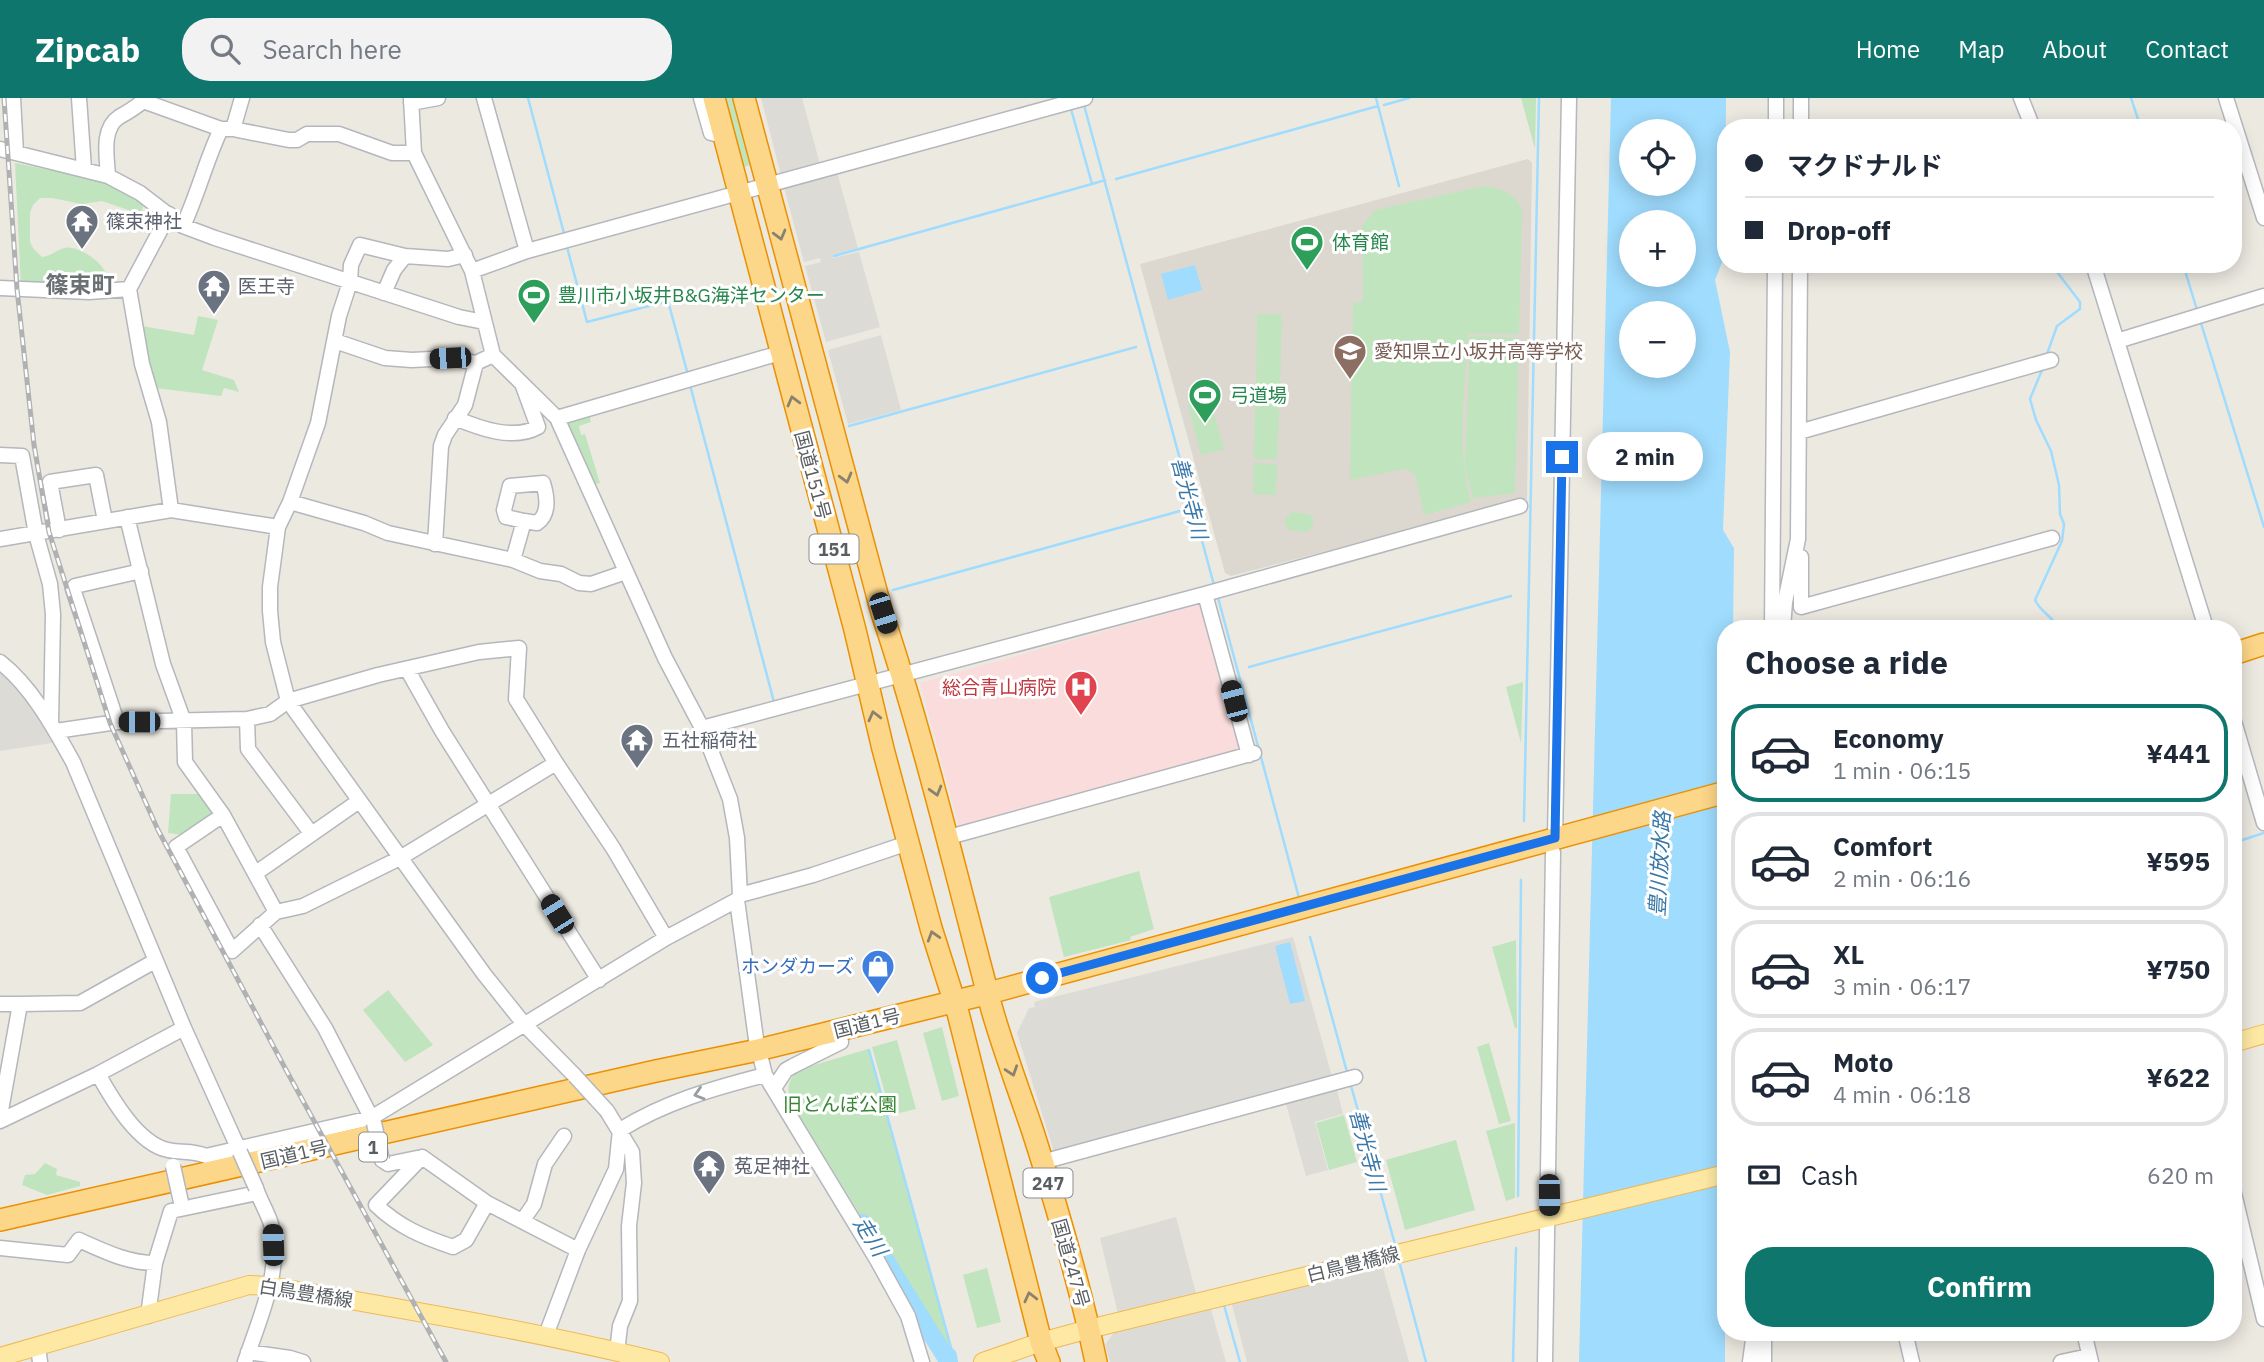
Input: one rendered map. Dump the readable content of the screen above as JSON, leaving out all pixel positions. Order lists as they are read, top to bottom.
{
  "streets": {
    "highway": [
      "国道151号",
      "151",
      "国道1号",
      "1",
      "247",
      "国道247号"
    ],
    "main road": ["白鳥豊橋線"]
  },
  "crossings": [
    ["国道151号", "国道1号"],
    ["国道151号", "247"],
    ["国道151号", "国道247号"],
    ["国道1号", "247"],
    ["国道1号", "国道247号"],
    ["247", "白鳥豊橋線"],
    ["国道247号", "白鳥豊橋線"]
  ],
  "districts": ["篠束町"],
  "water": ["善光寺川", "豊川放水路", "走川"],
  "parks": ["旧とんぼ公園"],
  "places": {
    "temple": [
      "篠束神社",
      "医王寺",
      "五社稲荷社",
      "菟足神社"
    ],
    "sports": ["体育館", "豊川市小坂井B&G海洋センター", "弓道場"],
    "school or university": ["愛知県立小坂井高等学校"],
    "hospital": ["総合青山病院"],
    "shop": ["ホンダカーズ"]
  },
  "page": {
    "header": "Zipcab",
    "search": "Search here",
    "nav": [
      "Home",
      "Map",
      "About",
      "Contact"
    ],
    "map_buttons": ["+", "−"],
    "banner": ["マクドナルド", "Drop-off"],
    "bubble": "2 min",
    "heading": "Choose a ride",
    "list": [
      {
        "name": "Economy",
        "note": "1 min · 06:15",
        "value": "¥441"
      },
      {
        "name": "Comfort",
        "note": "2 min · 06:16",
        "value": "¥595"
      },
      {
        "name": "XL",
        "note": "3 min · 06:17",
        "value": "¥750"
      },
      {
        "name": "Moto",
        "note": "4 min · 06:18",
        "value": "¥622"
      }
    ],
    "pay": ["Cash", "620 m"],
    "buttons": "Confirm"
  }
}
